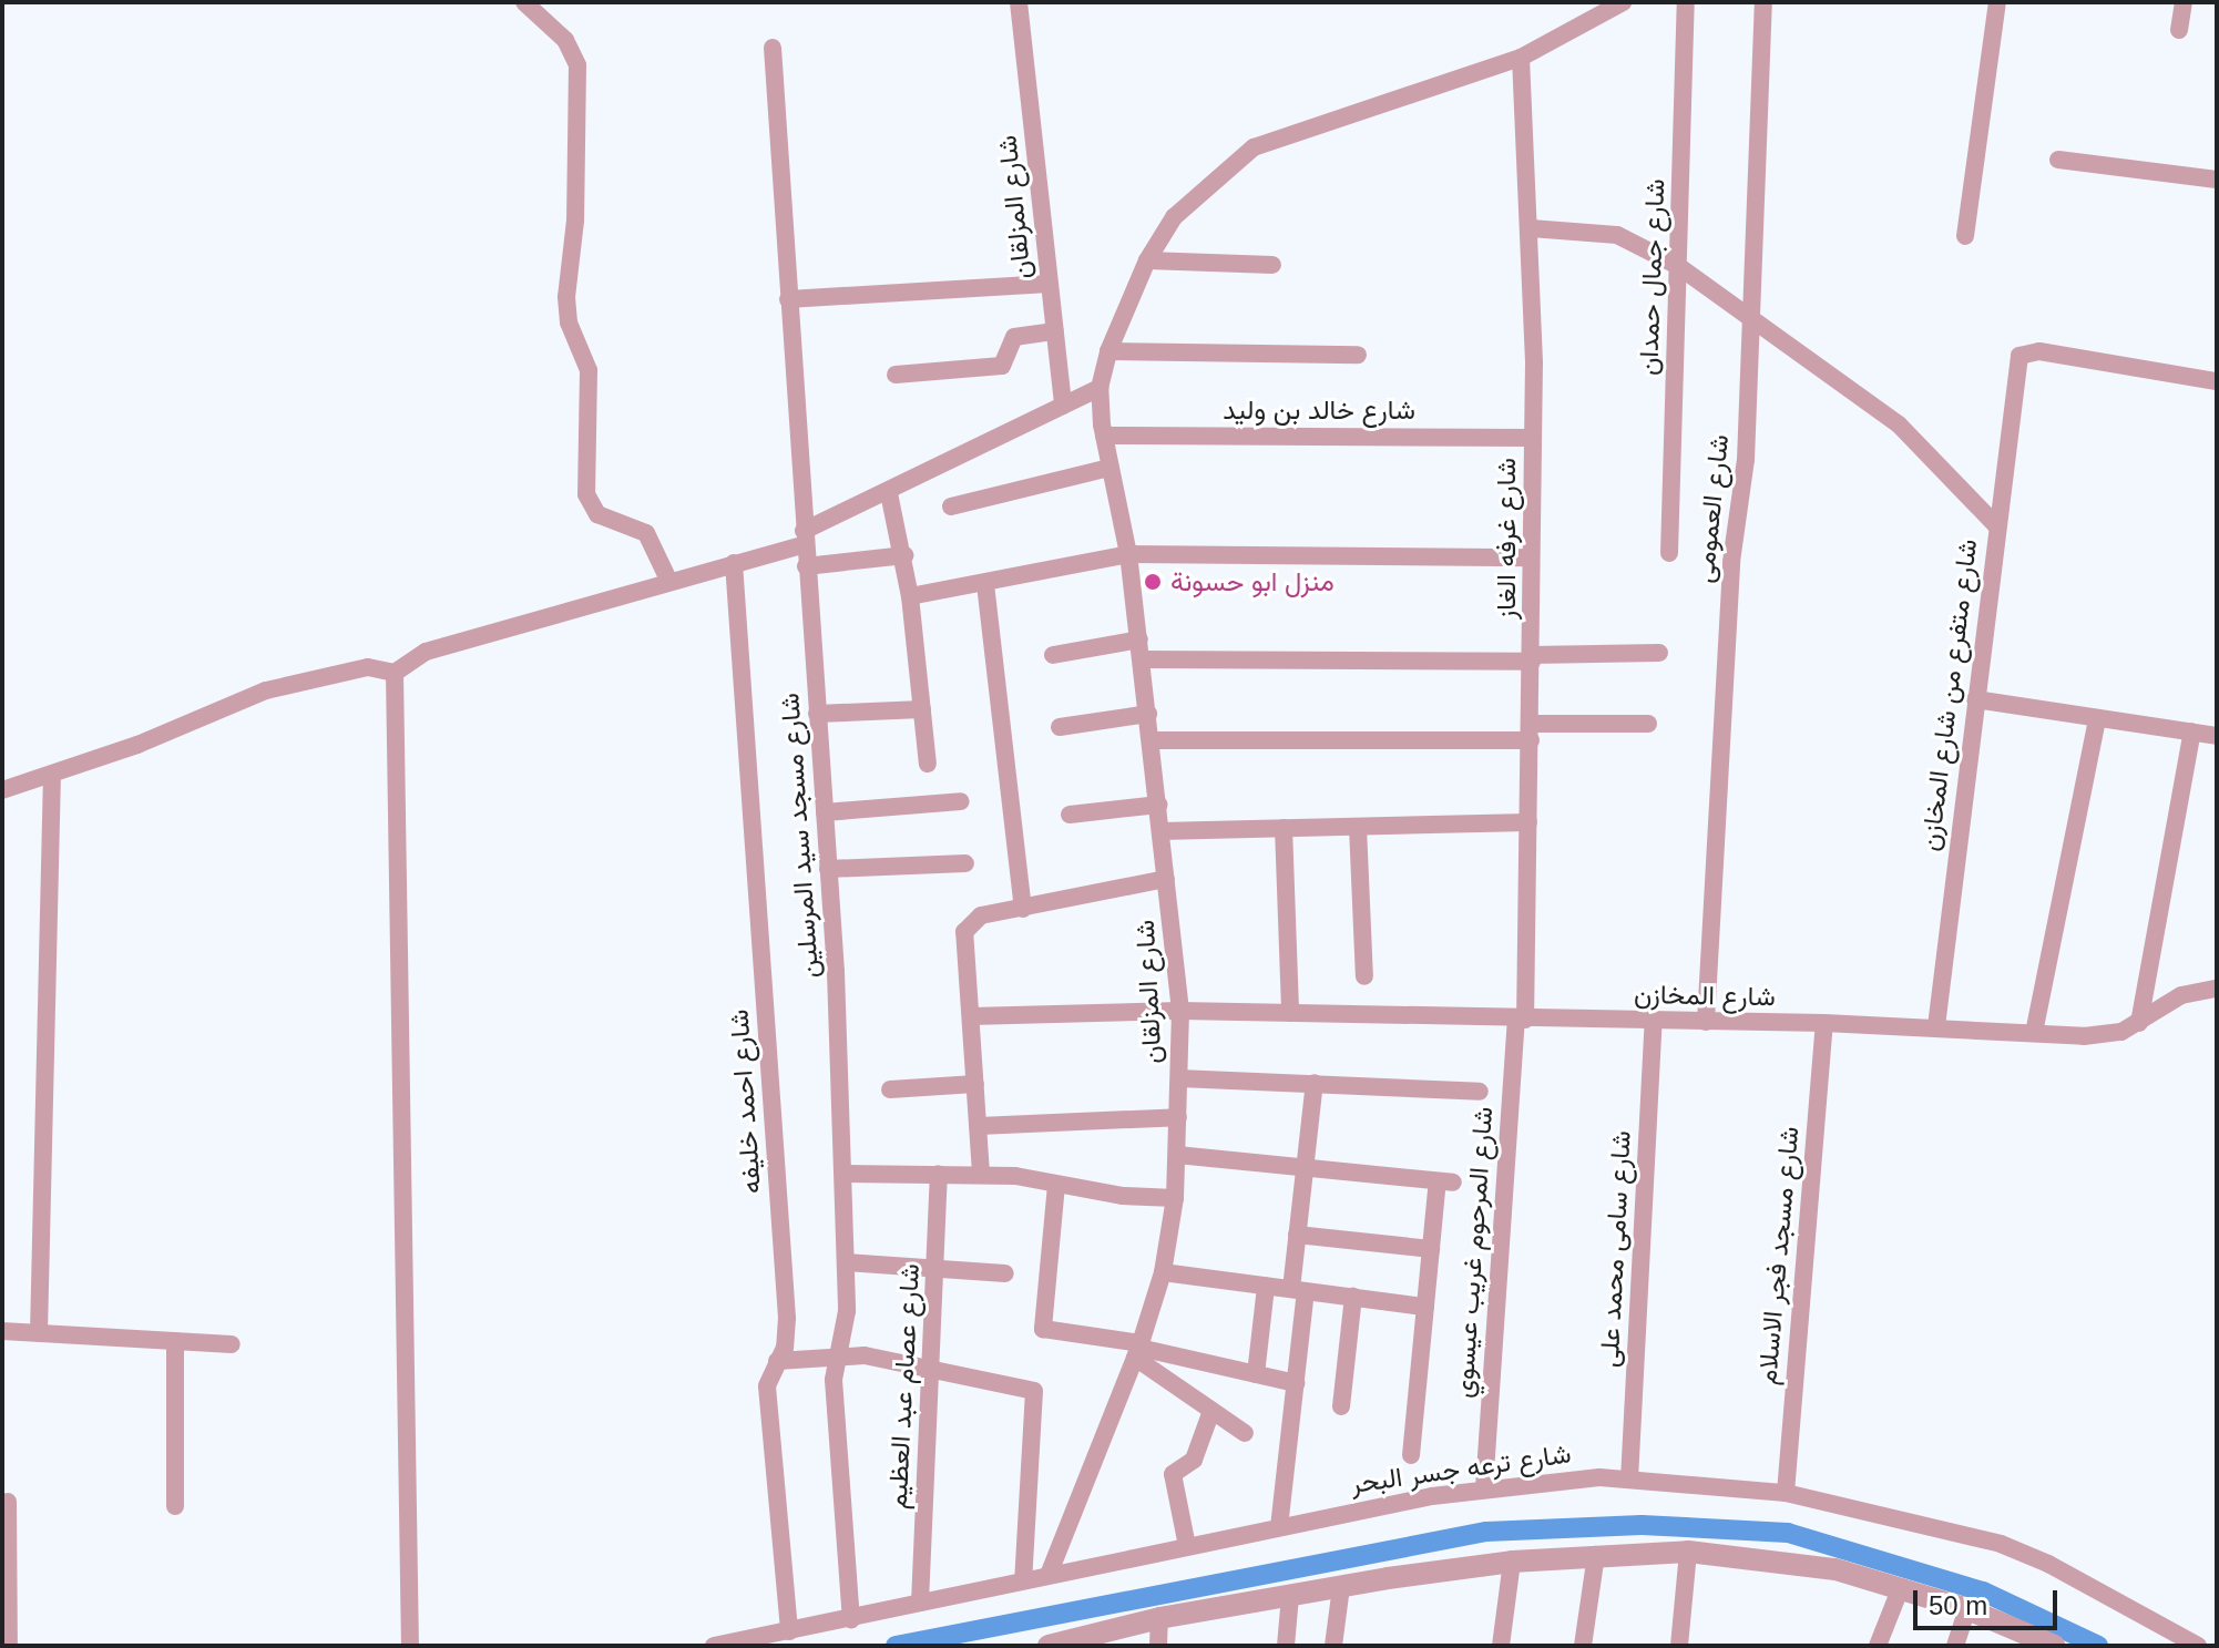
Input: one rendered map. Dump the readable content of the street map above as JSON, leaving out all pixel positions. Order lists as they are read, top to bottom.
{
  "streets": {
    "street": [
      "شارع المزلقان",
      "شارع جمال حمدان",
      "شارع خالد بن وليد",
      "شارع العمومى",
      "شارع غرفه الغاز",
      "شارع متفرع من شارع المخازن",
      "شارع مسجد سيد المرسلين",
      "شارع المخازن",
      "شارع احمد خليفه",
      "شارع سامى محمد على",
      "شارع المرحوم غريب عيسوي",
      "شارع مسجد فجر الاسلام",
      "شارع عصام عبد العظيم",
      "شارع ترعه جسر البحر"
    ]
  },
  "crossings": [
    ["شارع المزلقان", "شارع خالد بن وليد"],
    ["شارع المزلقان", "شارع غرفه الغاز"],
    ["شارع المزلقان", "شارع المخازن"],
    ["شارع المزلقان", "شارع ترعه جسر البحر"],
    ["شارع خالد بن وليد", "شارع غرفه الغاز"],
    ["شارع العمومى", "شارع المخازن"],
    ["شارع غرفه الغاز", "شارع المخازن"],
    ["شارع غرفه الغاز", "شارع المرحوم غريب عيسوي"],
    ["شارع متفرع من شارع المخازن", "شارع المخازن"],
    ["شارع مسجد سيد المرسلين", "شارع ترعه جسر البحر"],
    ["شارع المخازن", "شارع سامى محمد على"],
    ["شارع المخازن", "شارع المرحوم غريب عيسوي"],
    ["شارع المخازن", "شارع مسجد فجر الاسلام"],
    ["شارع احمد خليفه", "شارع ترعه جسر البحر"],
    ["شارع سامى محمد على", "شارع ترعه جسر البحر"],
    ["شارع المرحوم غريب عيسوي", "شارع ترعه جسر البحر"],
    ["شارع مسجد فجر الاسلام", "شارع ترعه جسر البحر"],
    ["شارع عصام عبد العظيم", "شارع ترعه جسر البحر"]
  ],
  "places": ["منزل ابو حسونة"],
  "scale_bar": "50 m"
}
